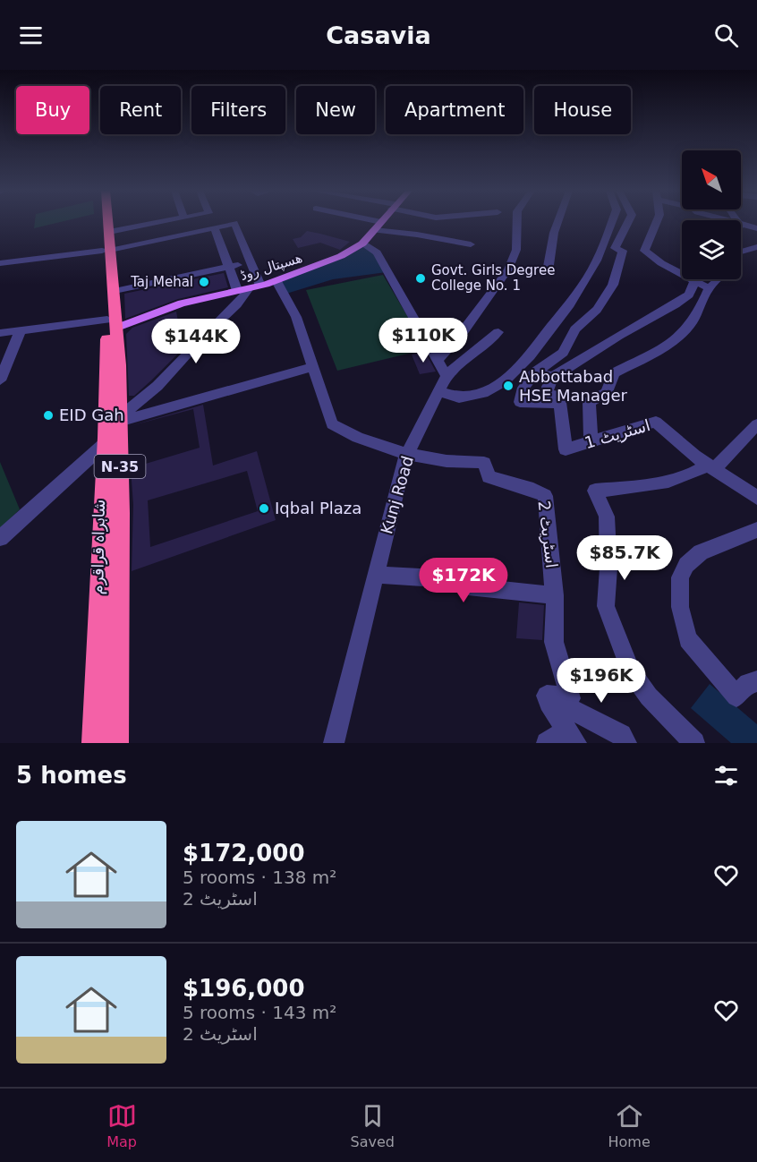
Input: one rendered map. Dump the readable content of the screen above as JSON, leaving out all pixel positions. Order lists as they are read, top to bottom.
{
  "streets": {
    "highway": ["N-35", "شاہراہ قراقرم"],
    "main road": ["ھسپتال روڈ"],
    "street": ["اسٹریٹ 1", "Kunj Road", "اسٹریٹ 2"]
  },
  "crossings": [
    ["ھسپتال روڈ", "شاہراہ قراقرم"],
    ["Kunj Road", "اسٹریٹ 2"]
  ],
  "places": [
    "Govt. Girls Degree College No. 1",
    "Taj Mehal",
    "Abbottabad HSE Manager",
    "EID Gah",
    "Iqbal Plaza"
  ],
  "north": "top left",
  "page": {
    "header": "Casavia",
    "chip": [
      "Buy",
      "Rent",
      "Filters",
      "New",
      "Apartment",
      "House"
    ],
    "price": [
      "$110K",
      "$144K",
      "$85.7K",
      "$172K",
      "$196K"
    ],
    "heading": "5 homes",
    "list": [
      {
        "name": "$172,000",
        "note": "5 rooms · 138 m² · اسٹریٹ 2"
      },
      {
        "name": "$196,000",
        "note": "5 rooms · 143 m² · اسٹریٹ 2"
      }
    ],
    "tabs": ["Map", "Saved", "Home"]
  }
}
